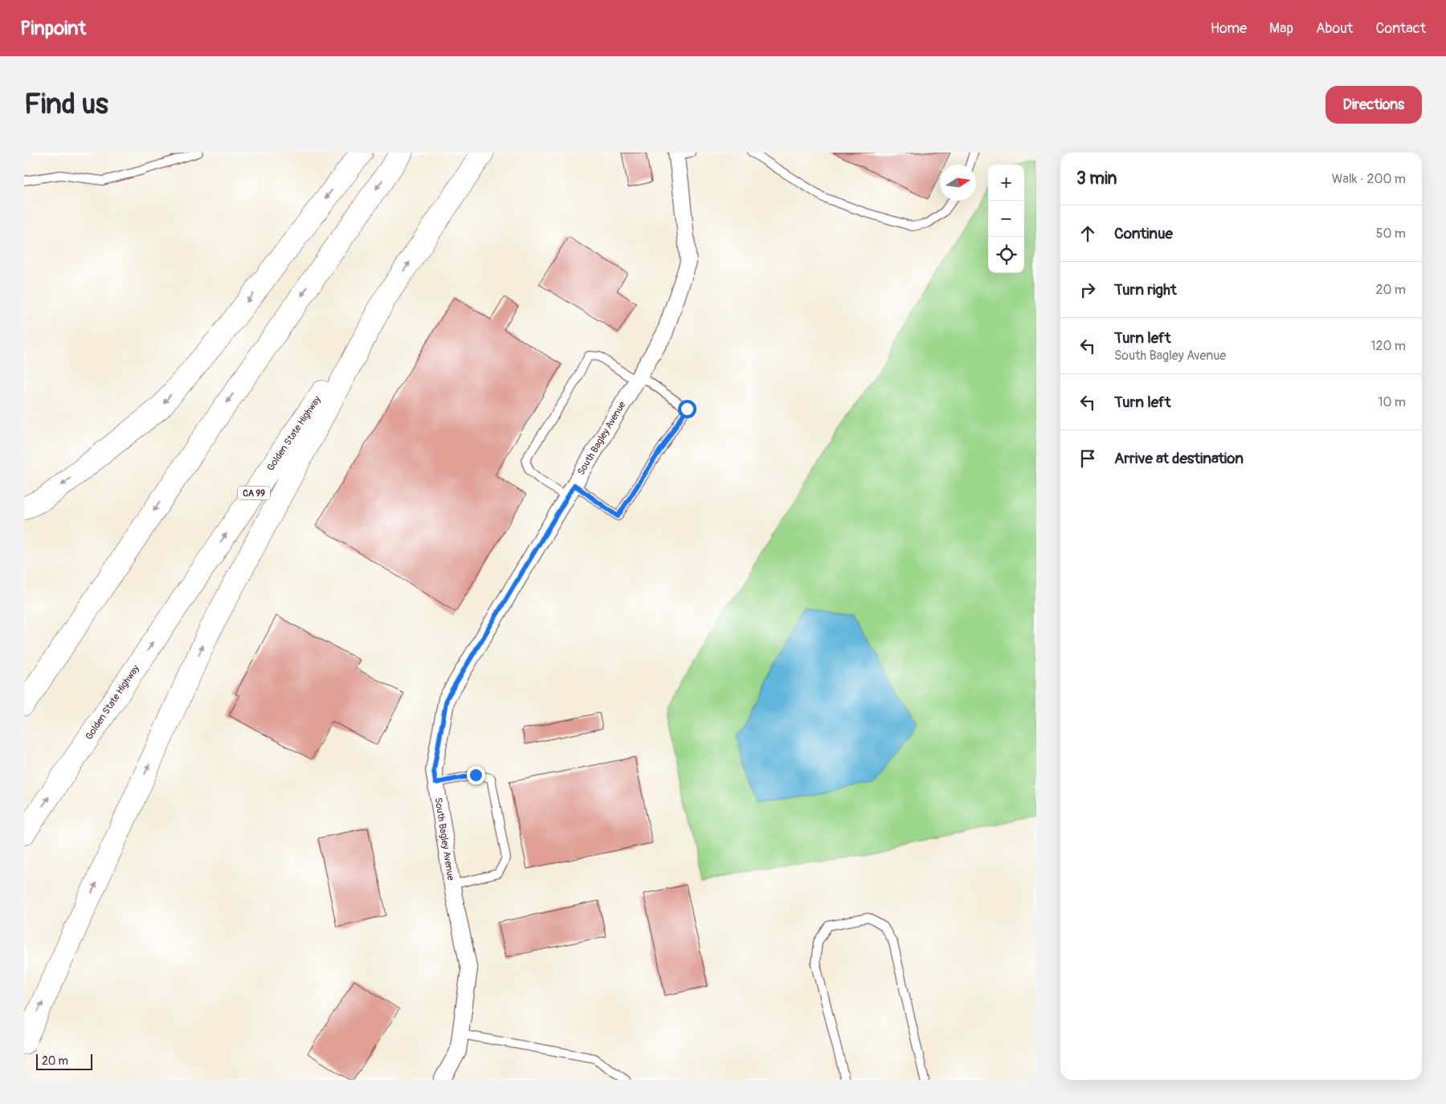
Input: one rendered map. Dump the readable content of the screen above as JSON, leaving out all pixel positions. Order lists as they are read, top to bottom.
{
  "streets": {
    "highway": ["Golden State Highway", "CA 99"],
    "street": ["South Bagley Avenue"]
  },
  "scale_bar": "20 m",
  "north": "right",
  "page": {
    "header": "Pinpoint",
    "nav": [
      "Home",
      "Map",
      "About",
      "Contact"
    ],
    "buttons": "Directions",
    "title": "Find us",
    "heading": ["3 min", "Walk · 200 m"],
    "map_buttons": ["+", "−"],
    "list": [
      ["Continue", "50 m"],
      ["Turn right", "20 m"],
      ["Turn left", "South Bagley Avenue", "120 m"],
      ["Turn left", "10 m"],
      "Arrive at destination"
    ],
    "scale": "20 m"
  }
}
